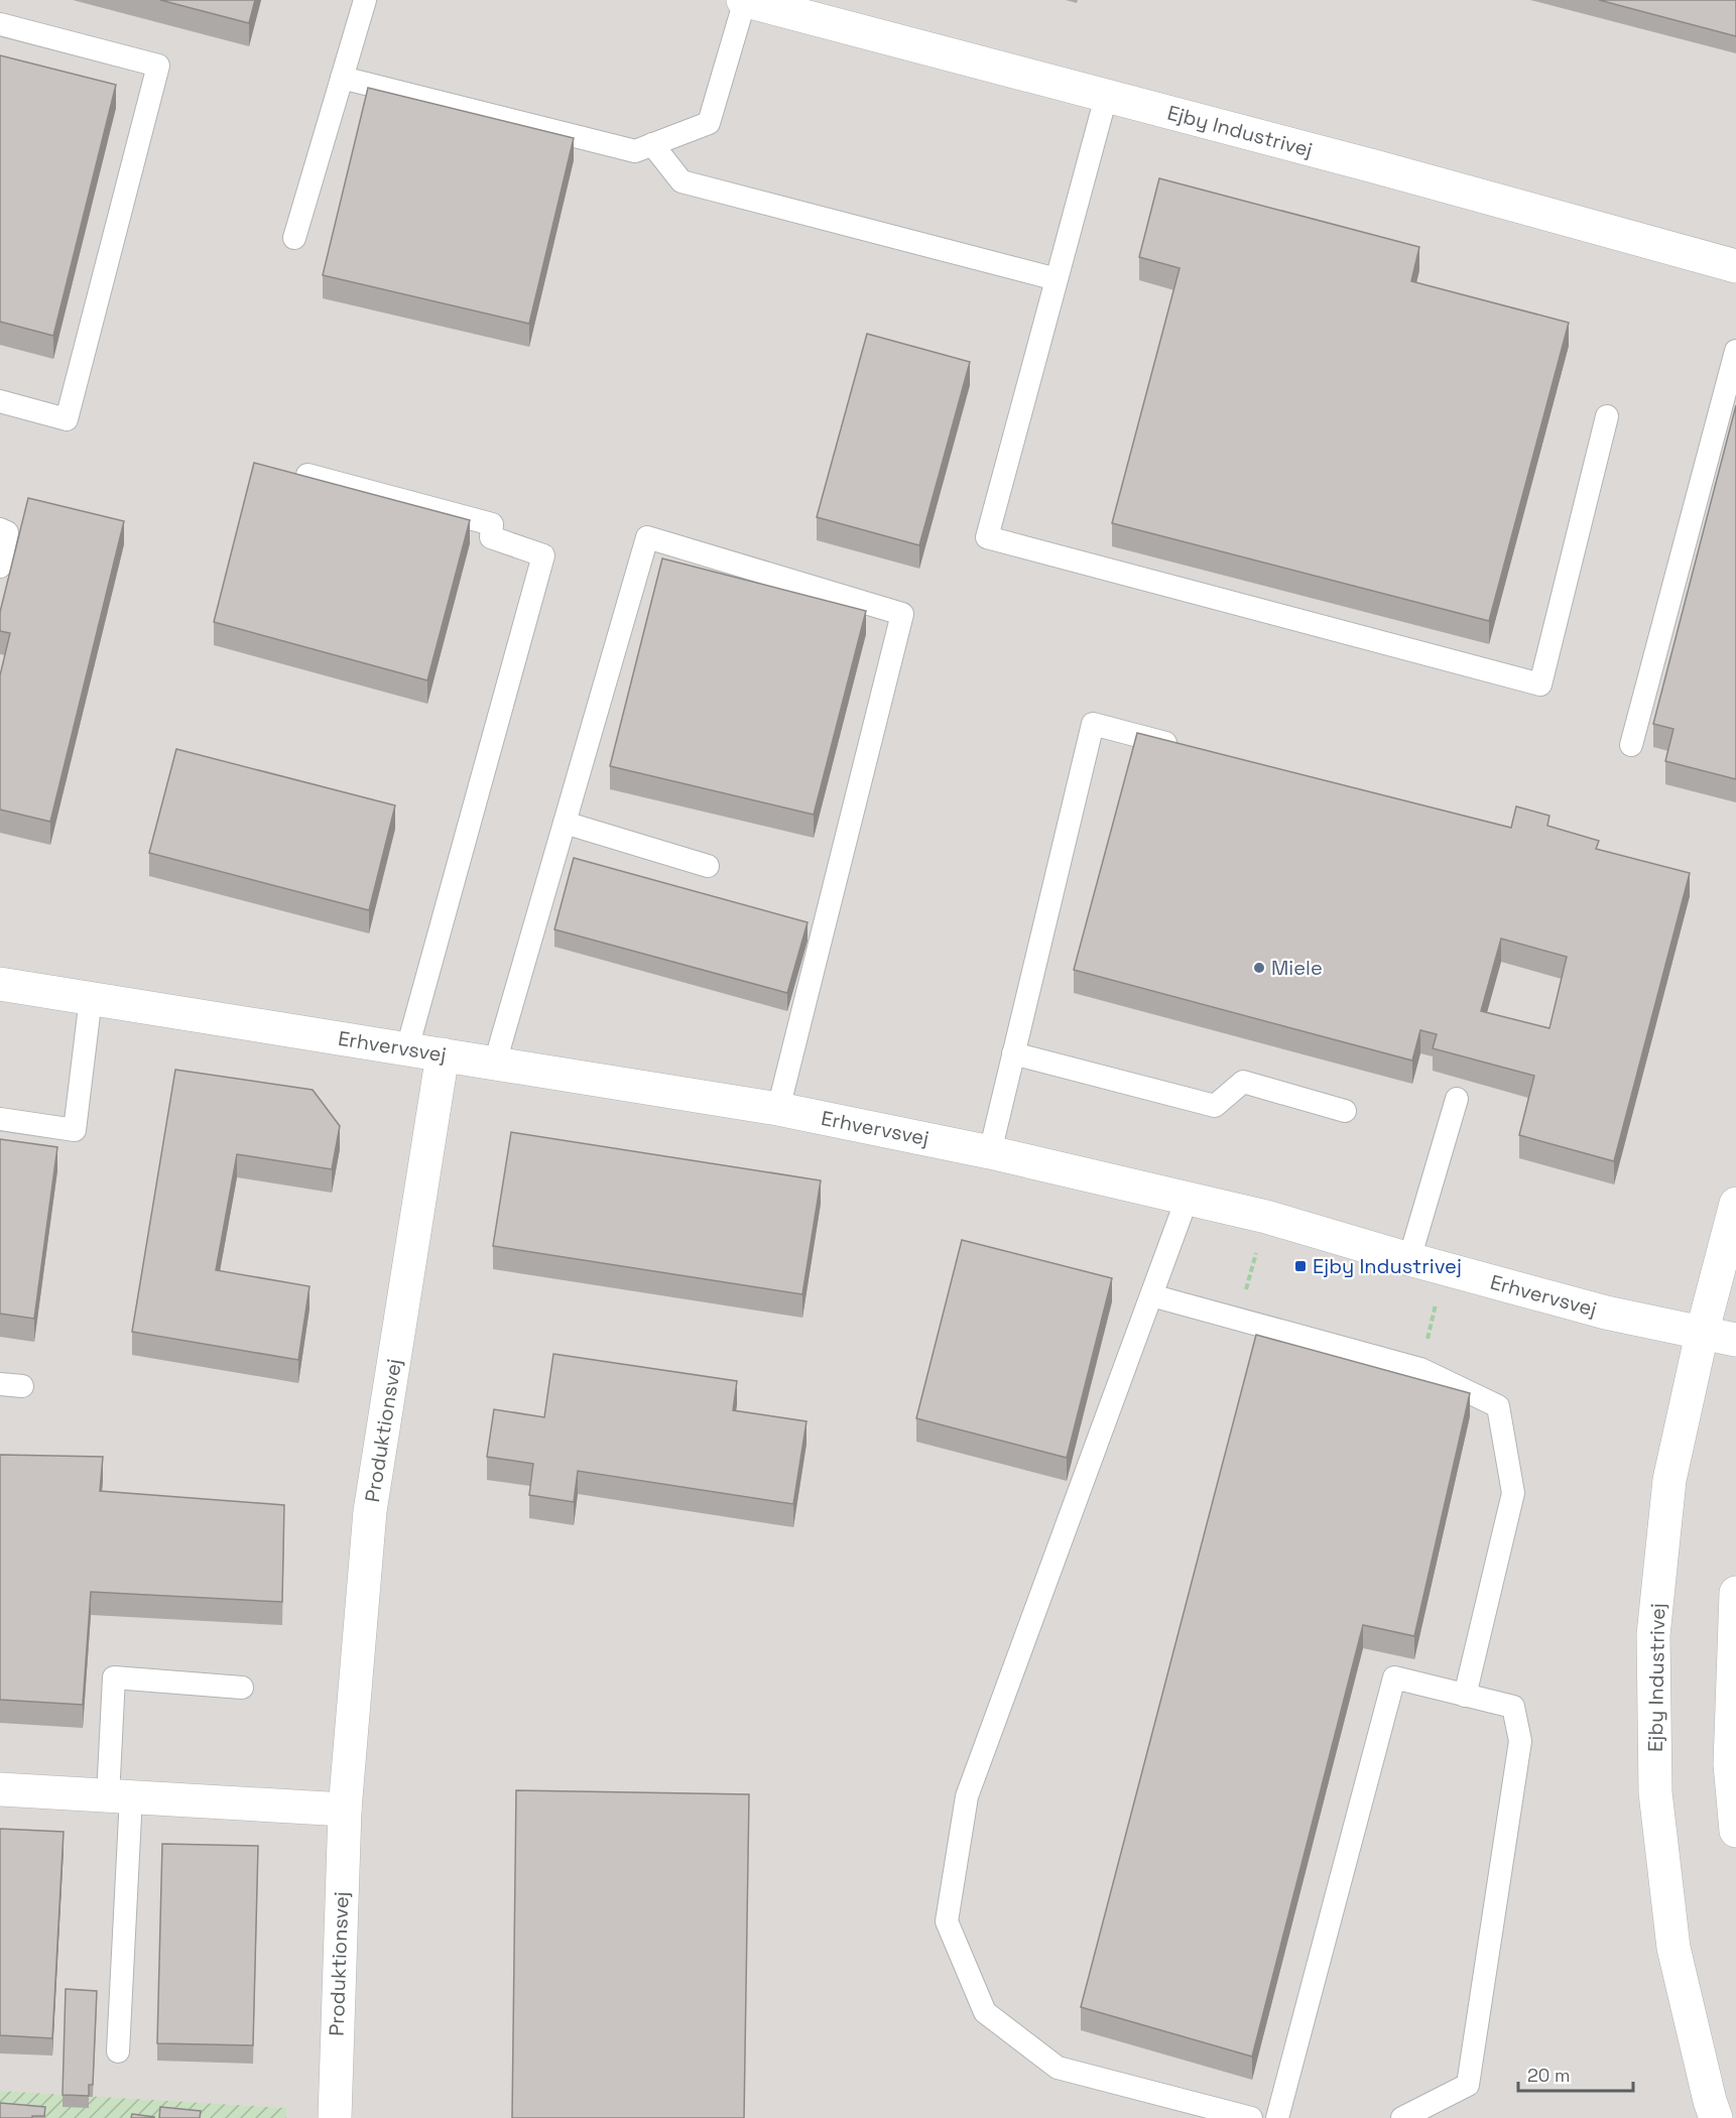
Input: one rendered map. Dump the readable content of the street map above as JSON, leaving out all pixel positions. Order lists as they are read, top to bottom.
{
  "streets": {
    "street": ["Ejby Industrivej", "Erhvervsvej", "Produktionsvej"]
  },
  "crossings": [
    ["Ejby Industrivej", "Erhvervsvej"],
    ["Erhvervsvej", "Produktionsvej"]
  ],
  "places": {
    "other": ["Miele"],
    "transit": ["Ejby Industrivej"]
  },
  "scale_bar": "20 m"
}
